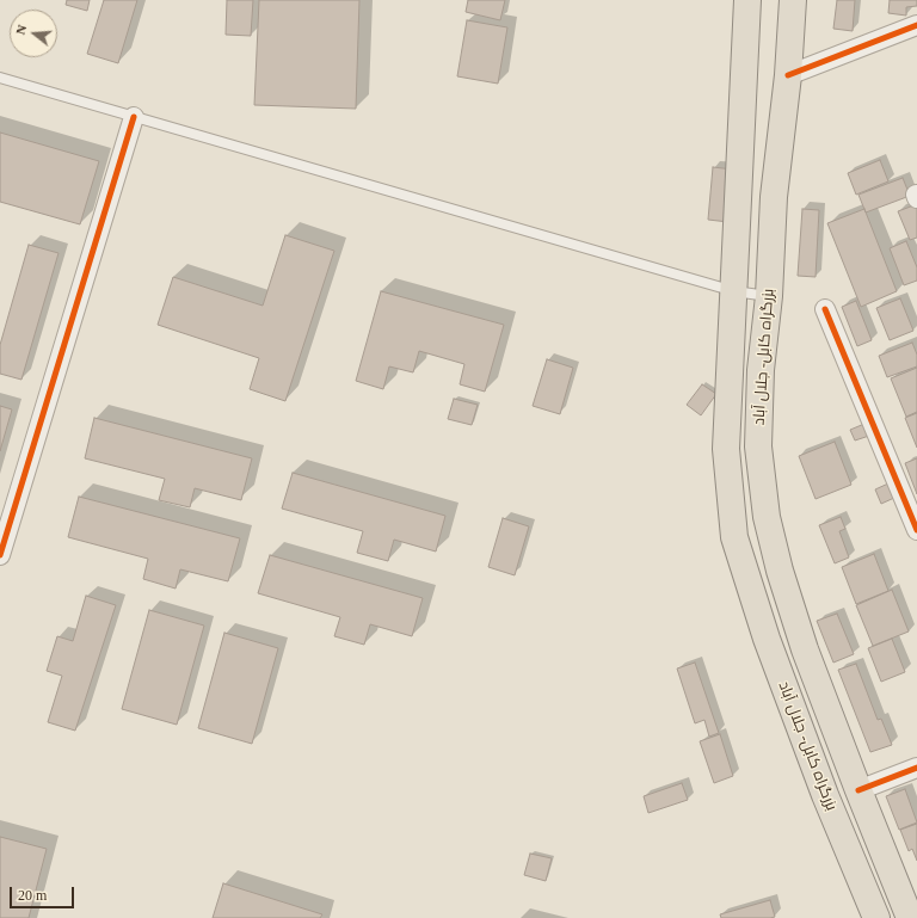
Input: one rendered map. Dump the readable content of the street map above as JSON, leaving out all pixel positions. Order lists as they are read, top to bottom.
{
  "streets": {
    "highway": ["بزرگراه کابل- جلال آباد"]
  },
  "scale_bar": "20 m",
  "north": "left"
}
